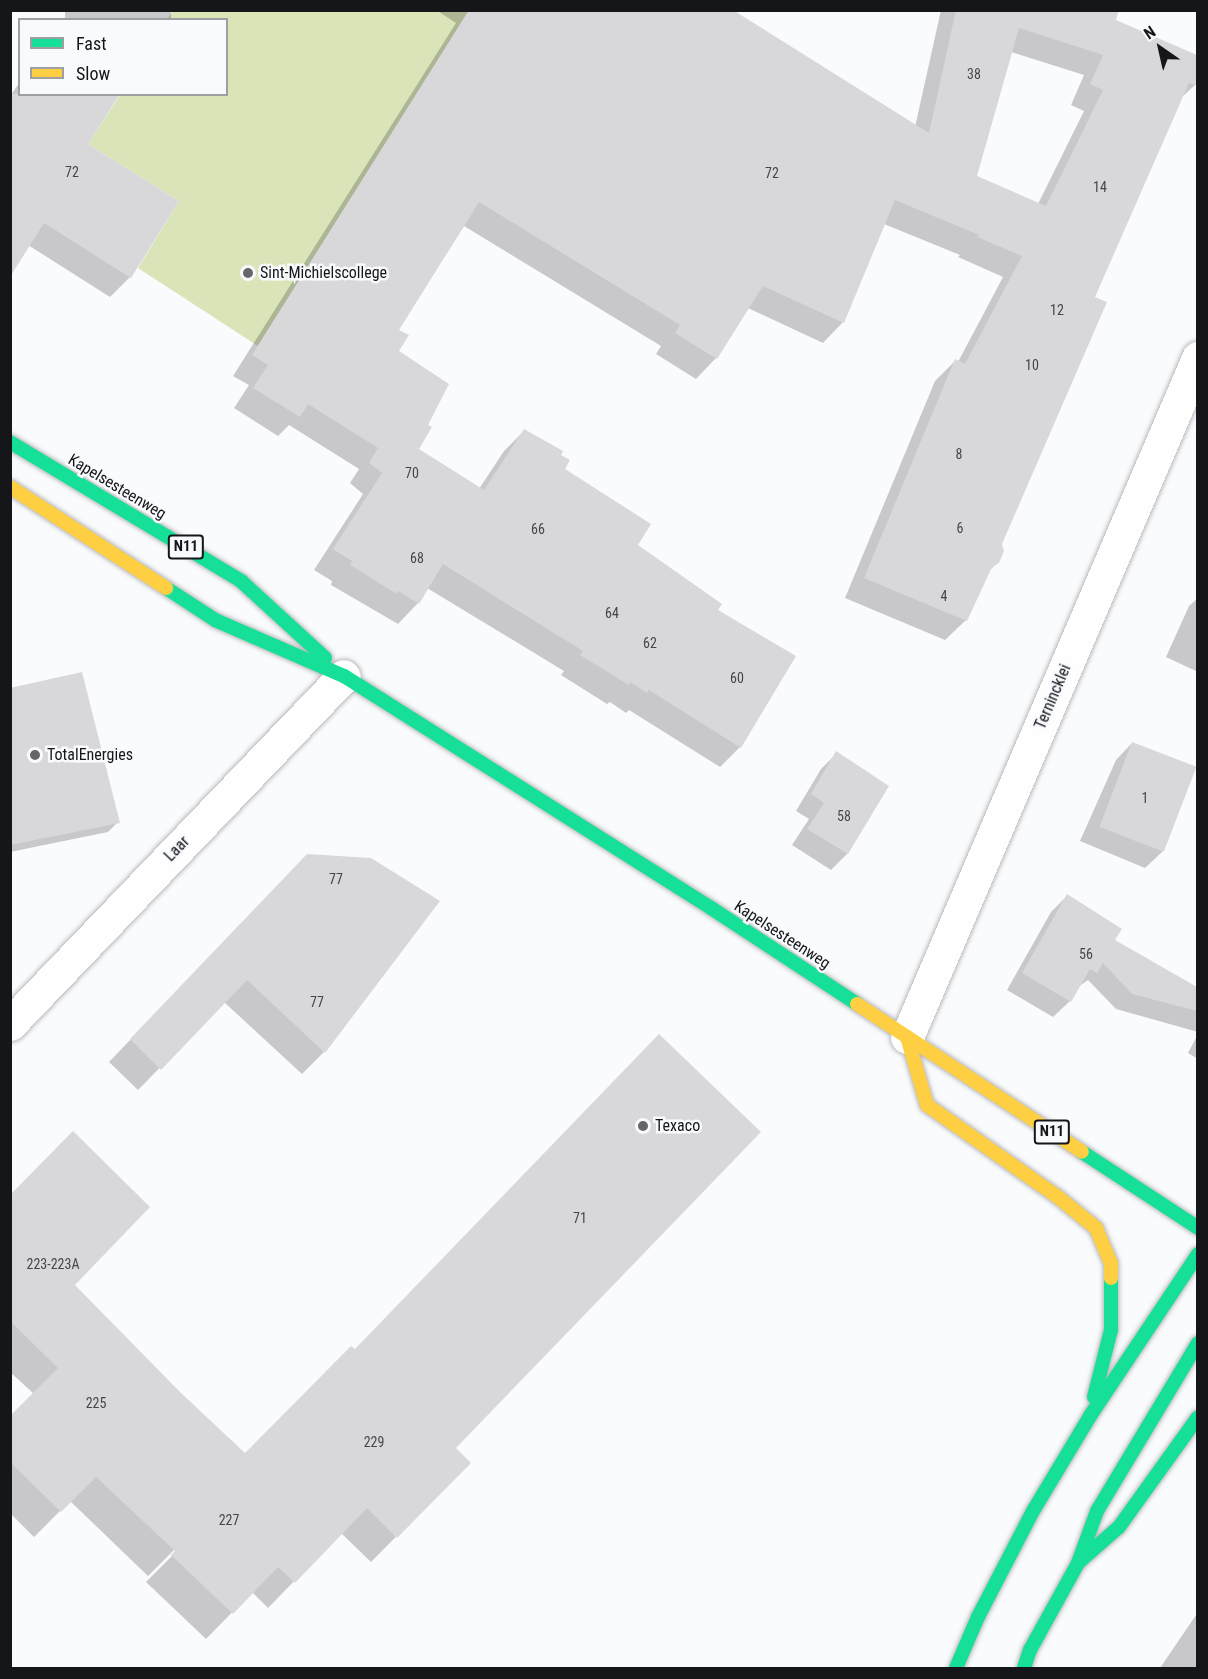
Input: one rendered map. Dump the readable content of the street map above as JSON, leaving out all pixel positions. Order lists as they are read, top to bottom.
{
  "streets": {
    "main road": ["Kapelsesteenweg", "N11"],
    "street": ["Ternincklei", "Laar"]
  },
  "crossings": [
    ["Kapelsesteenweg", "Ternincklei"],
    ["Kapelsesteenweg", "Laar"]
  ],
  "places": ["Sint-Michielscollege", "TotalEnergies", "Texaco"],
  "house_numbers": [
    "38",
    "72",
    "72",
    "14",
    "12",
    "10",
    "8",
    "70",
    "6",
    "66",
    "68",
    "4",
    "64",
    "62",
    "60",
    "1",
    "58",
    "77",
    "56",
    "77",
    "71",
    "223-223A",
    "225",
    "229",
    "227"
  ],
  "legend": ["Fast", "Slow"],
  "north": "top left"
}
